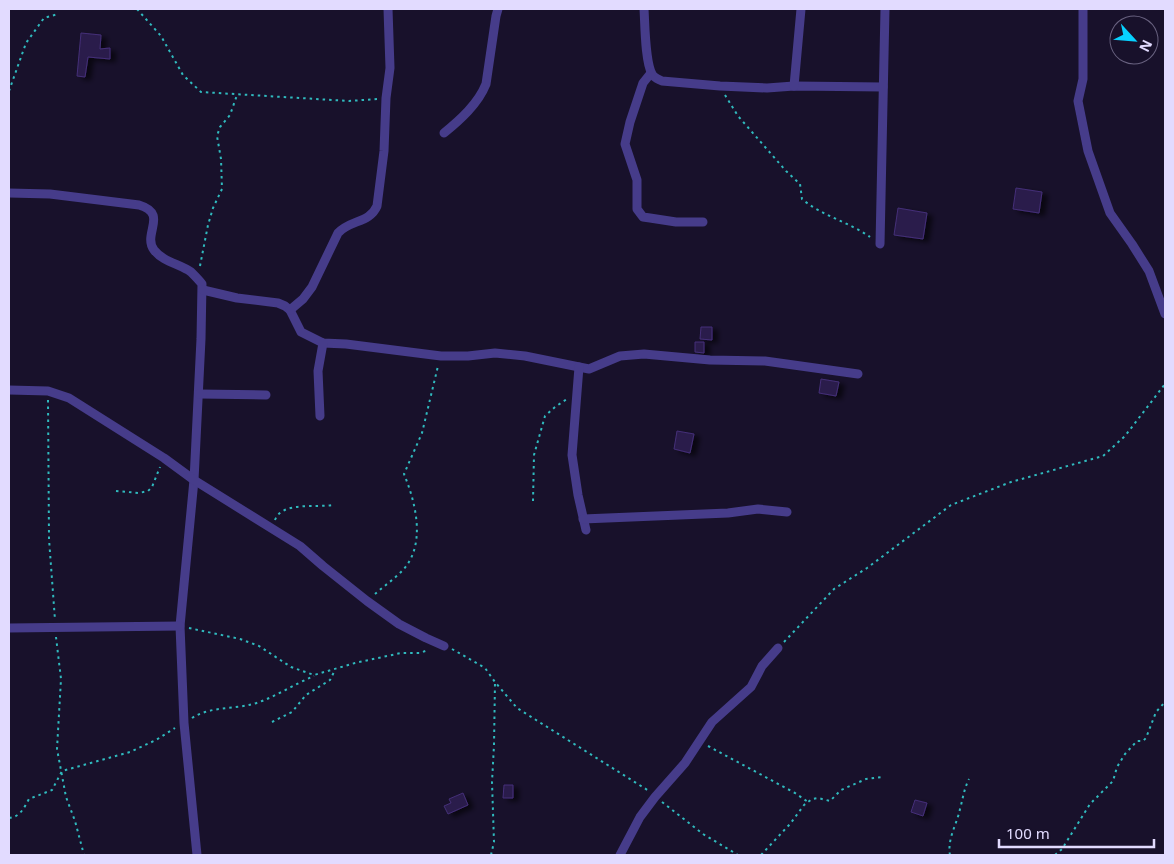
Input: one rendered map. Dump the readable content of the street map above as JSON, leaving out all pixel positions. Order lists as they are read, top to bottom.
{
  "scale_bar": "100 m",
  "north": "bottom right"
}
